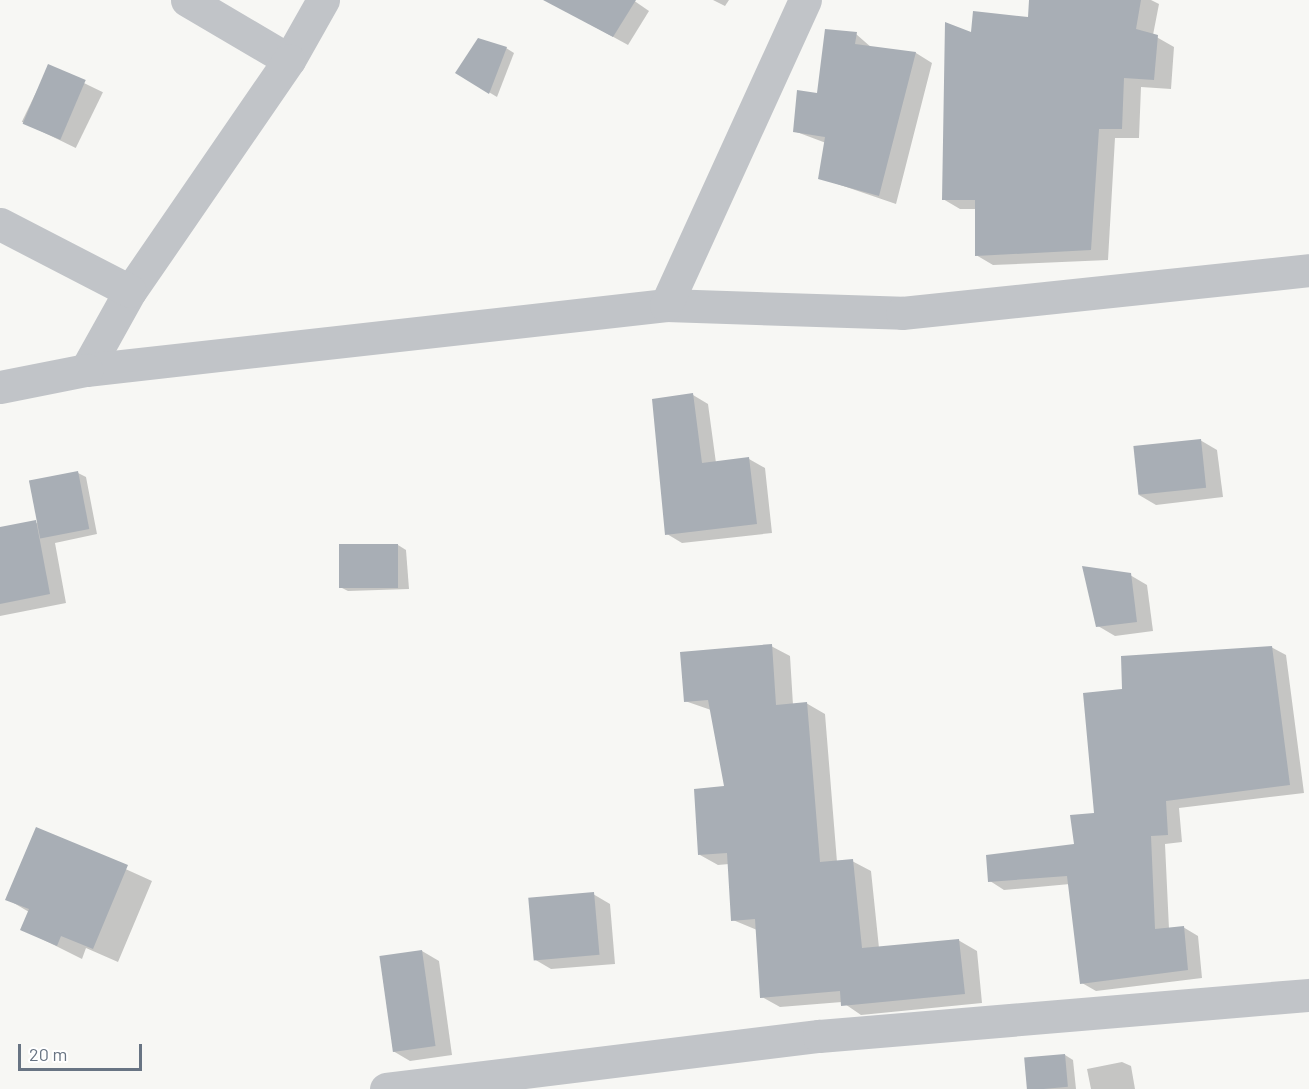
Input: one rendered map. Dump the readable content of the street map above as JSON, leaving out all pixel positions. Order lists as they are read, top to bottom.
{
  "scale_bar": "20 m"
}
